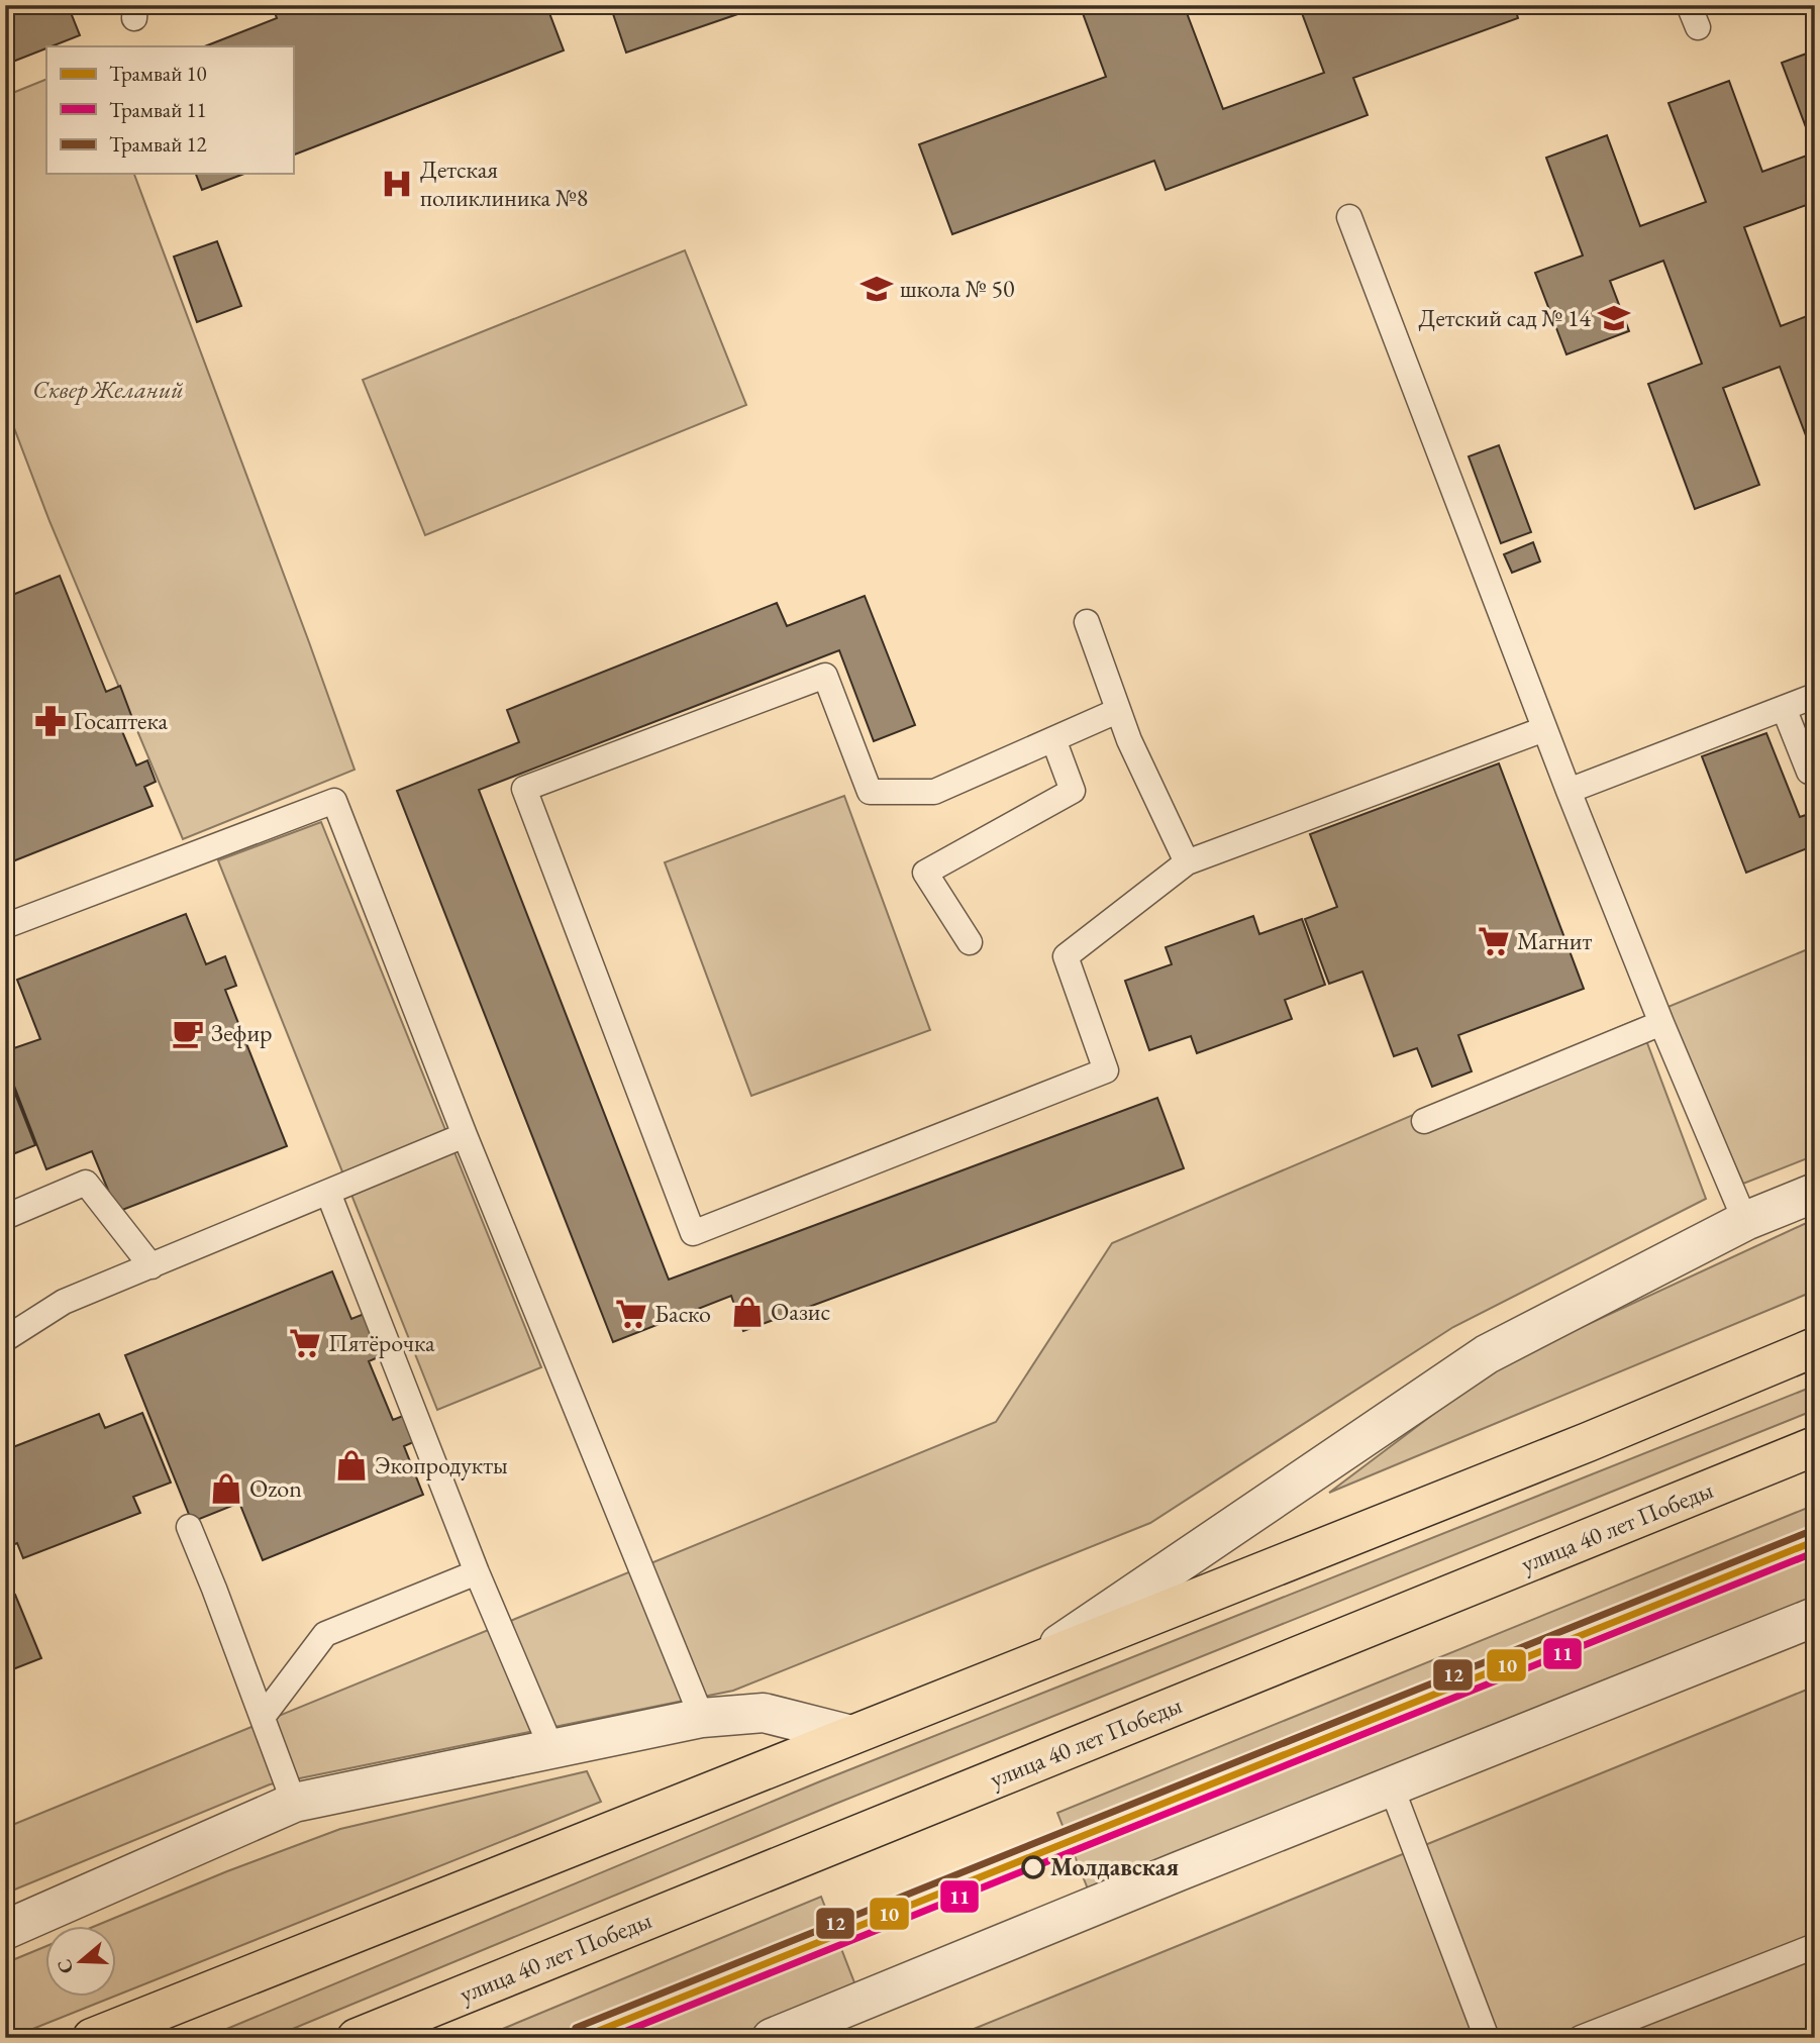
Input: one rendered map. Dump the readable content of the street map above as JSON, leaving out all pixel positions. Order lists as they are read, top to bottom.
{
  "streets": {
    "main road": ["улица 40 лет Победы"]
  },
  "parks": ["Сквер Желаний"],
  "places": {
    "hospital": ["Детская поликлиника №8"],
    "school or university": ["школа № 50", "Детский сад № 14"],
    "pharmacy": ["Госаптека"],
    "supermarket": ["Магнит", "Баско", "Пятёрочка"],
    "cafe": ["Зефир"],
    "shop": ["Оазис", "Экопродукты", "Ozon"],
    "other": ["Молдавская"]
  },
  "lines": ["tram line 12", "tram line 10", "tram line 11"],
  "legend": ["Трамвай 10", "Трамвай 11", "Трамвай 12"],
  "north": "left"
}
